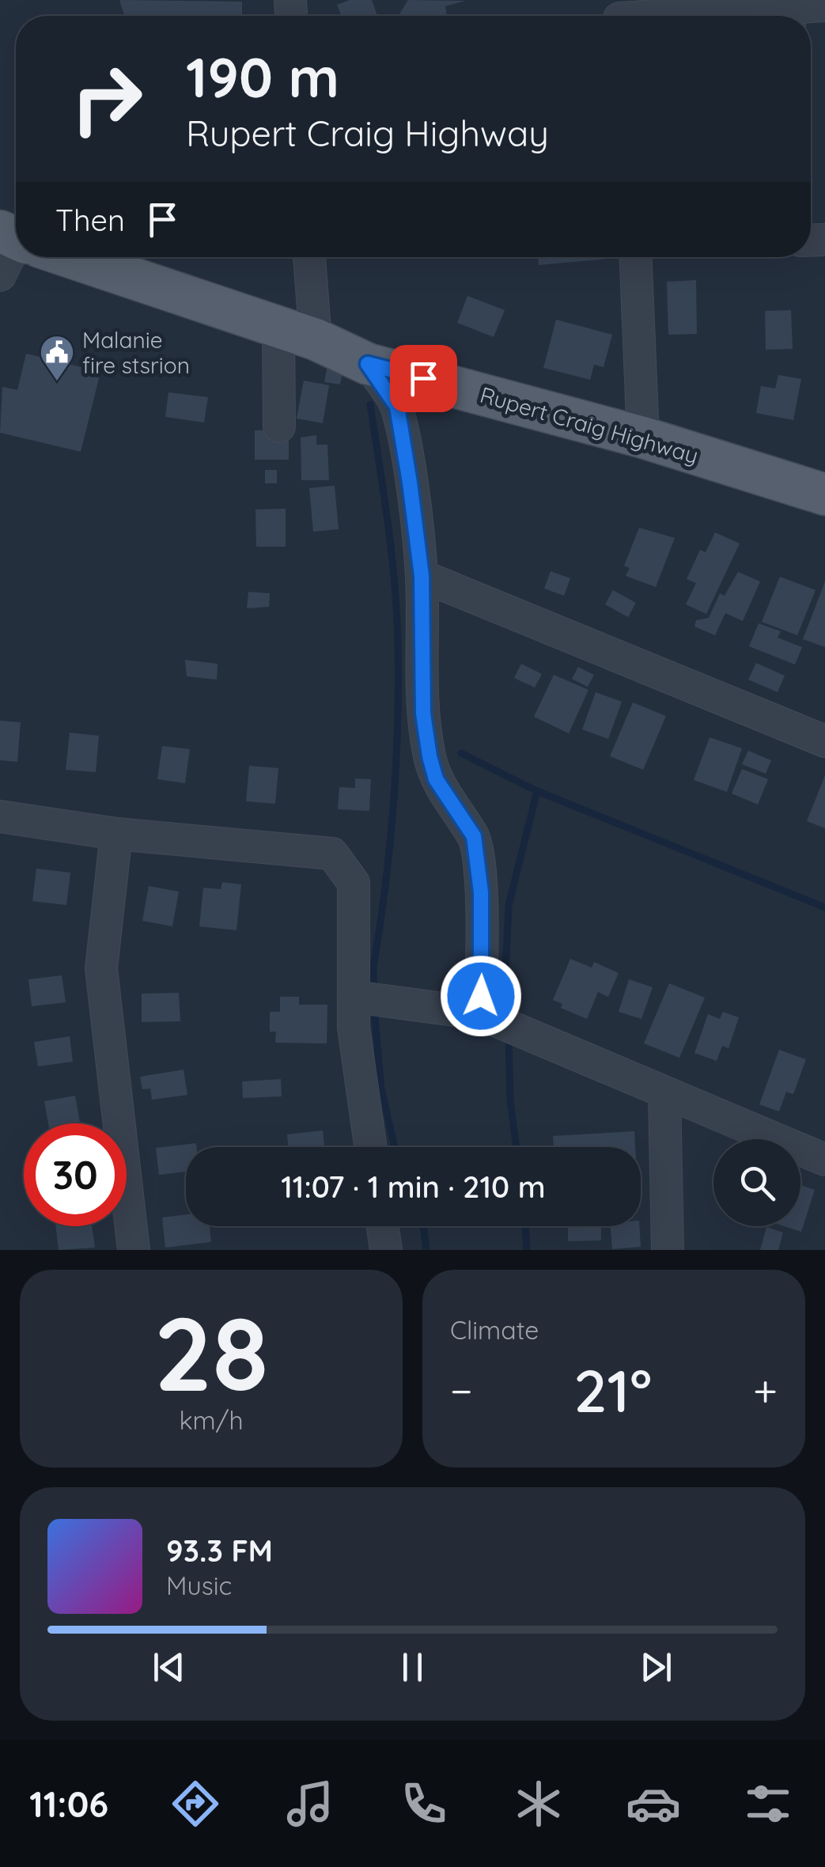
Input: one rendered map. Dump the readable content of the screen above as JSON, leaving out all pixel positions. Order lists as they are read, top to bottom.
{
  "streets": {
    "main road": ["Rupert Craig Highway"]
  },
  "places": {
    "public building": ["Malanie fire stsrion"]
  },
  "page": {
    "turn": ["190 m", "Rupert Craig Highway"],
    "then": "Then",
    "limit": "30",
    "trip": "11:07 · 1 min · 210 m",
    "tile": [
      ["28", "km/h"],
      "Climate"
    ],
    "heat": ["−", "21°", "+"],
    "song": ["93.3 FM", "Music"],
    "tabs": "11:06"
  }
}
